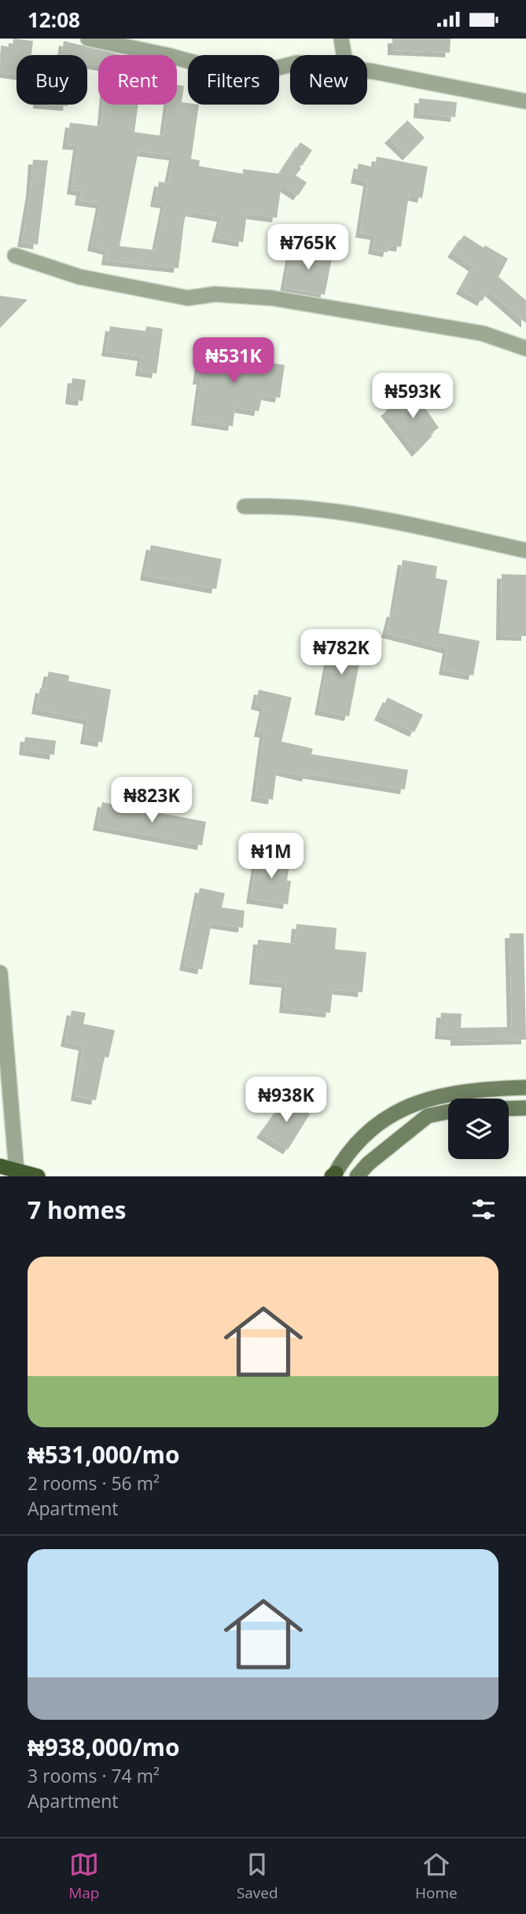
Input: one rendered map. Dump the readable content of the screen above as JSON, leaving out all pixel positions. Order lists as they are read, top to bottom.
{
  "page": {
    "status": "12:08",
    "chip": [
      "Buy",
      "Rent",
      "Filters",
      "New"
    ],
    "price": [
      "₦765K",
      "₦531K",
      "₦593K",
      "₦782K",
      "₦823K",
      "₦1M",
      "₦938K"
    ],
    "heading": "7 homes",
    "list": [
      {
        "name": "₦531,000/mo",
        "note": "2 rooms · 56 m² · Apartment"
      },
      {
        "name": "₦938,000/mo",
        "note": "3 rooms · 74 m² · Apartment"
      }
    ],
    "tabs": ["Map", "Saved", "Home"]
  }
}
